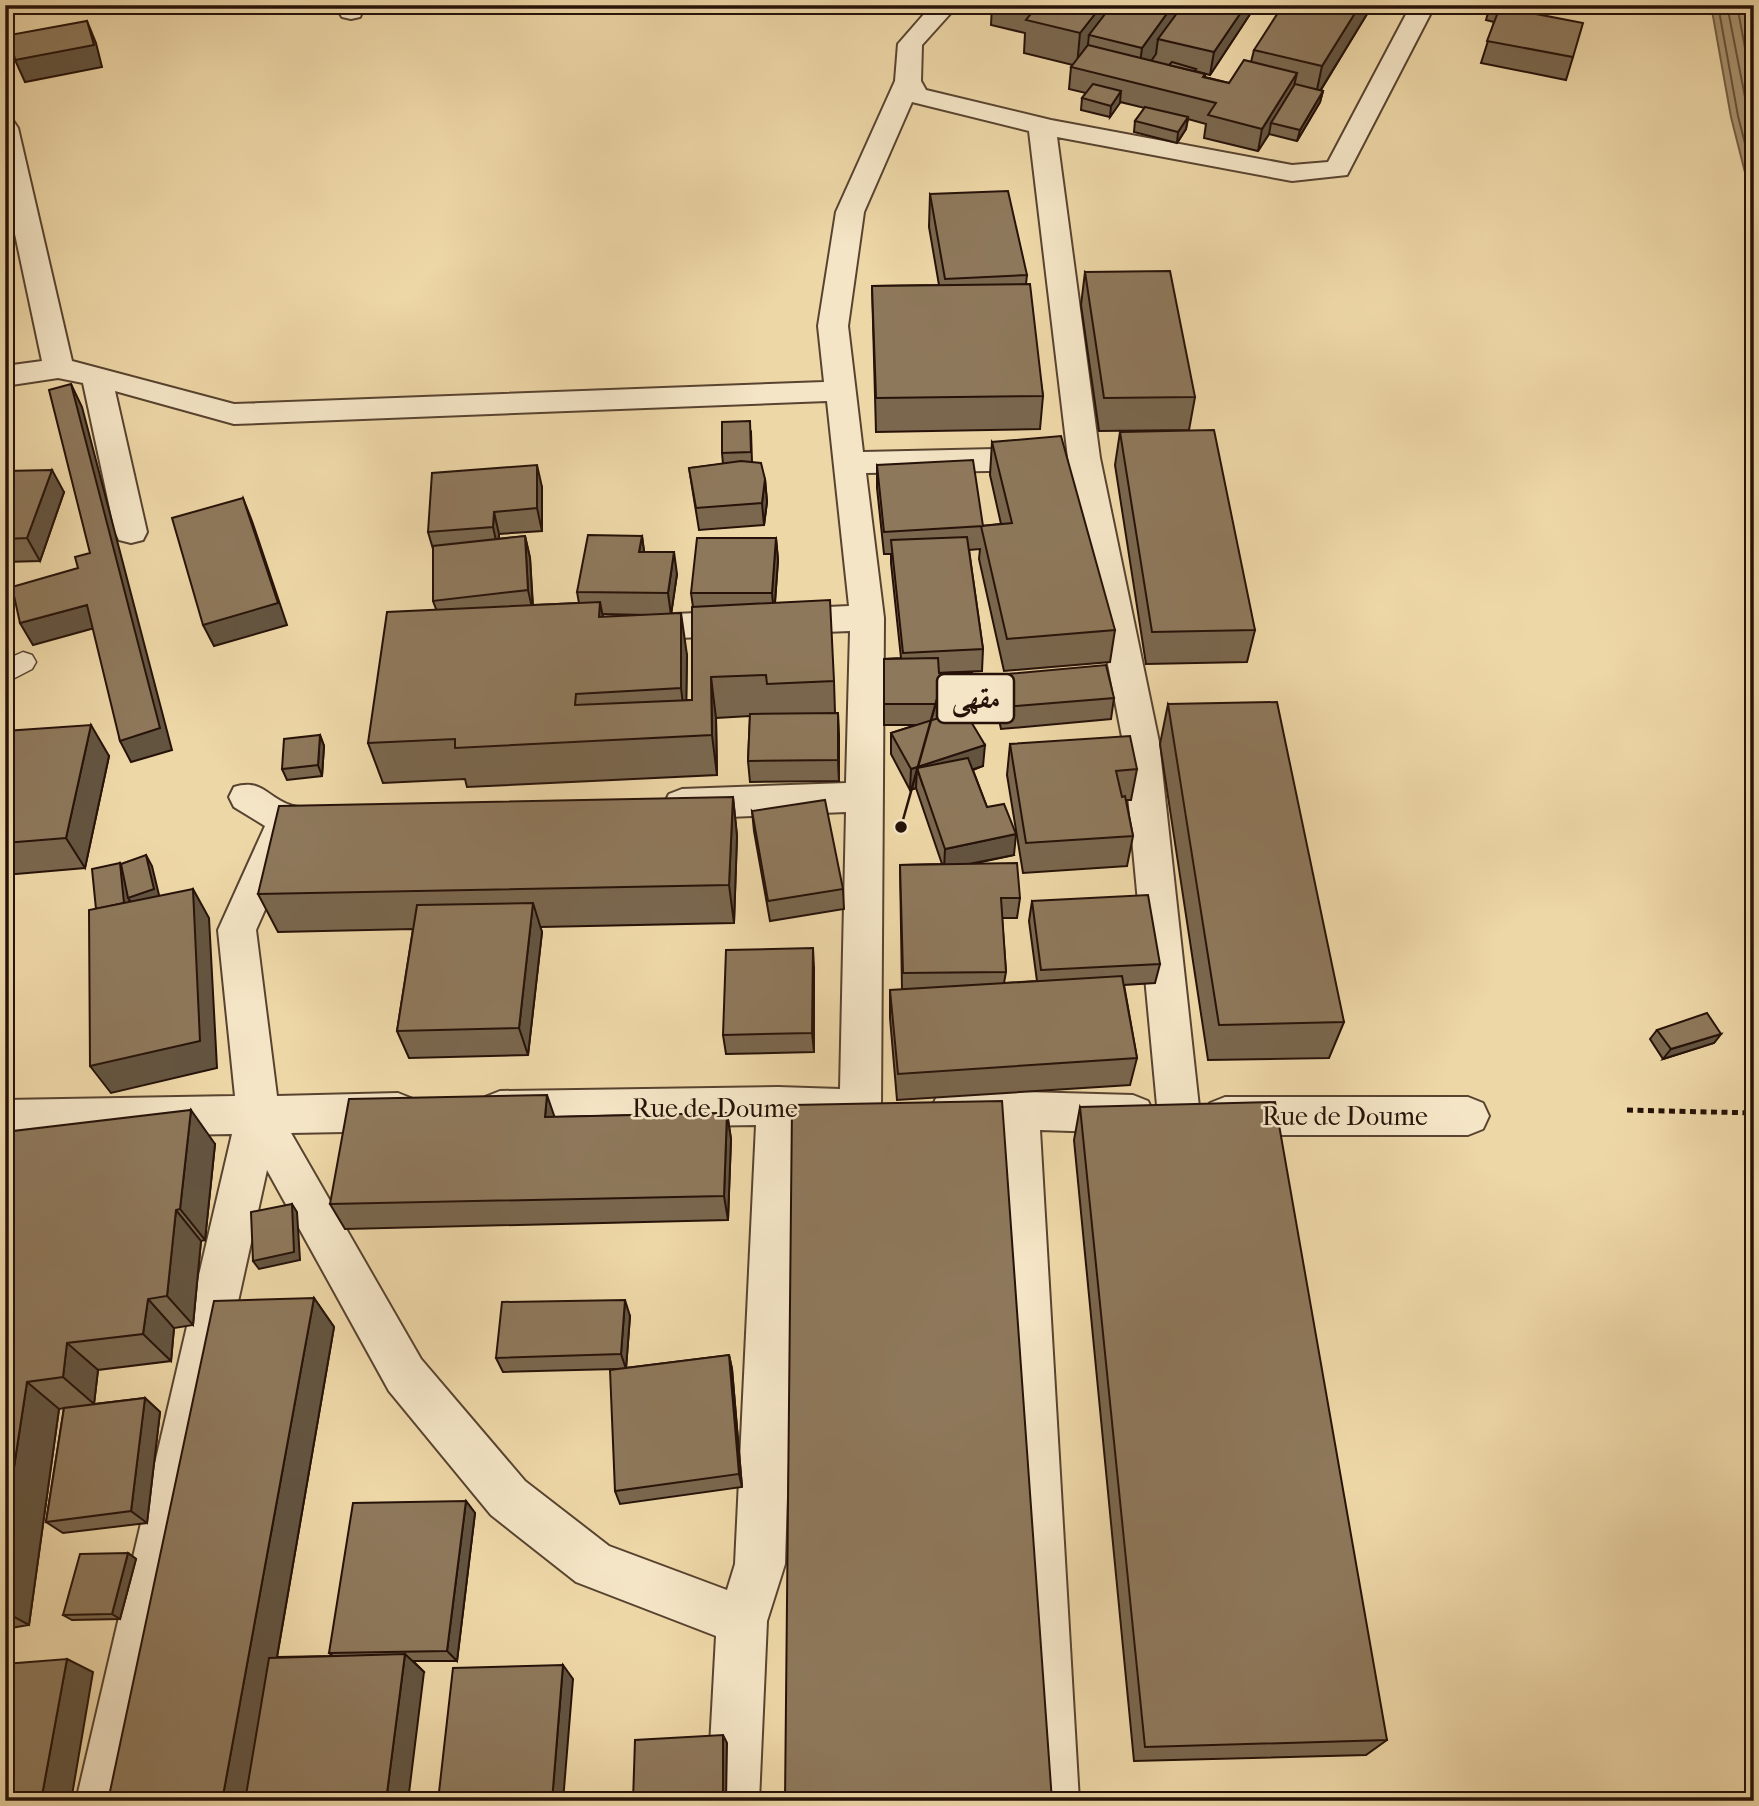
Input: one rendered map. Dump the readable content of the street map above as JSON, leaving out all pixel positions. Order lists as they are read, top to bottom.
{
  "streets": {
    "street": ["Rue de Doume"]
  },
  "places": ["مقهى"]
}
